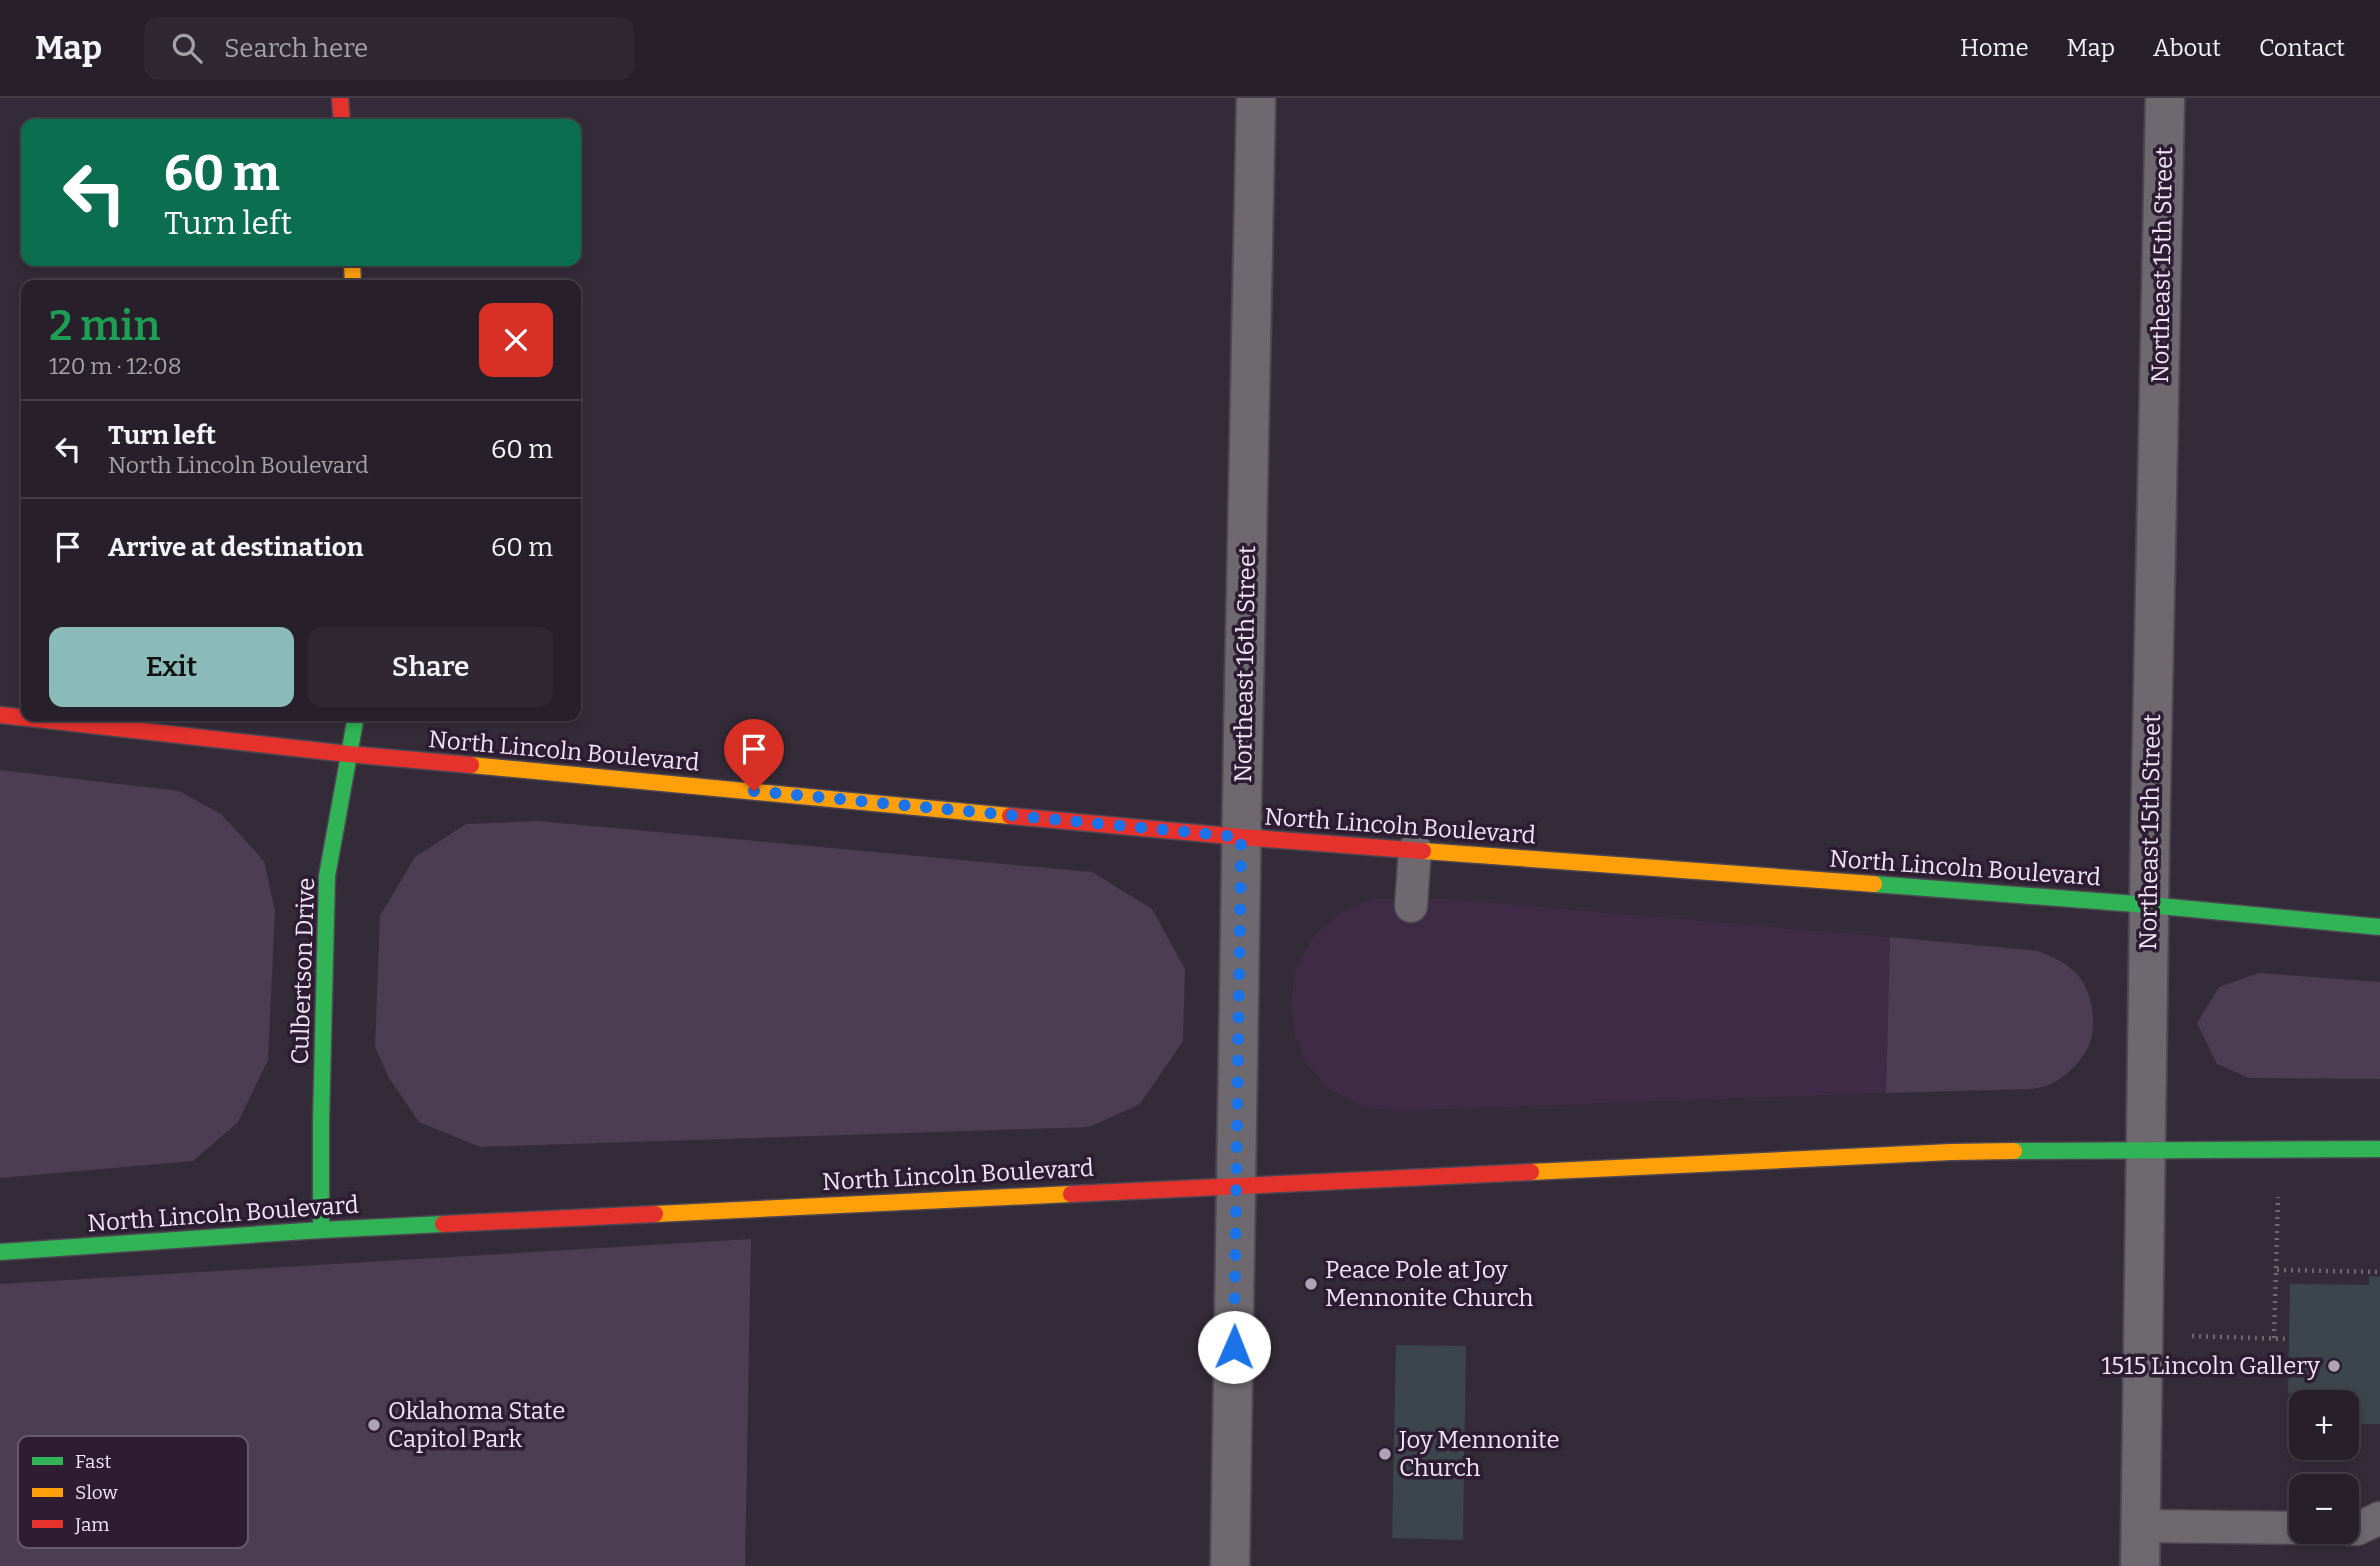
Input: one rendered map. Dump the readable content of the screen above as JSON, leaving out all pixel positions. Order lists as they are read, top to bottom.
{
  "streets": {
    "main road": ["North Lincoln Boulevard", "Culbertson Drive"],
    "street": ["Northeast 15th Street", "Northeast 16th Street"]
  },
  "crossings": [
    ["Northeast 15th Street", "North Lincoln Boulevard"],
    ["Northeast 16th Street", "North Lincoln Boulevard"],
    ["North Lincoln Boulevard", "Culbertson Drive"]
  ],
  "places": [
    "Peace Pole at Joy Mennonite Church",
    "1515 Lincoln Gallery",
    "Oklahoma State Capitol Park",
    "Joy Mennonite Church"
  ],
  "legend": ["Fast", "Slow", "Jam"],
  "page": {
    "header": "Map",
    "search": "Search here",
    "nav": [
      "Home",
      "Map",
      "About",
      "Contact"
    ],
    "turn": ["60 m", "Turn left"],
    "heading": ["2 min", "120 m · 12:08"],
    "list": [
      {
        "name": "Turn left",
        "note": "North Lincoln Boulevard",
        "value": "60 m"
      },
      {
        "name": "Arrive at destination",
        "value": "60 m"
      }
    ],
    "buttons": ["Exit", "Share"],
    "map_buttons": ["+", "−"]
  }
}
